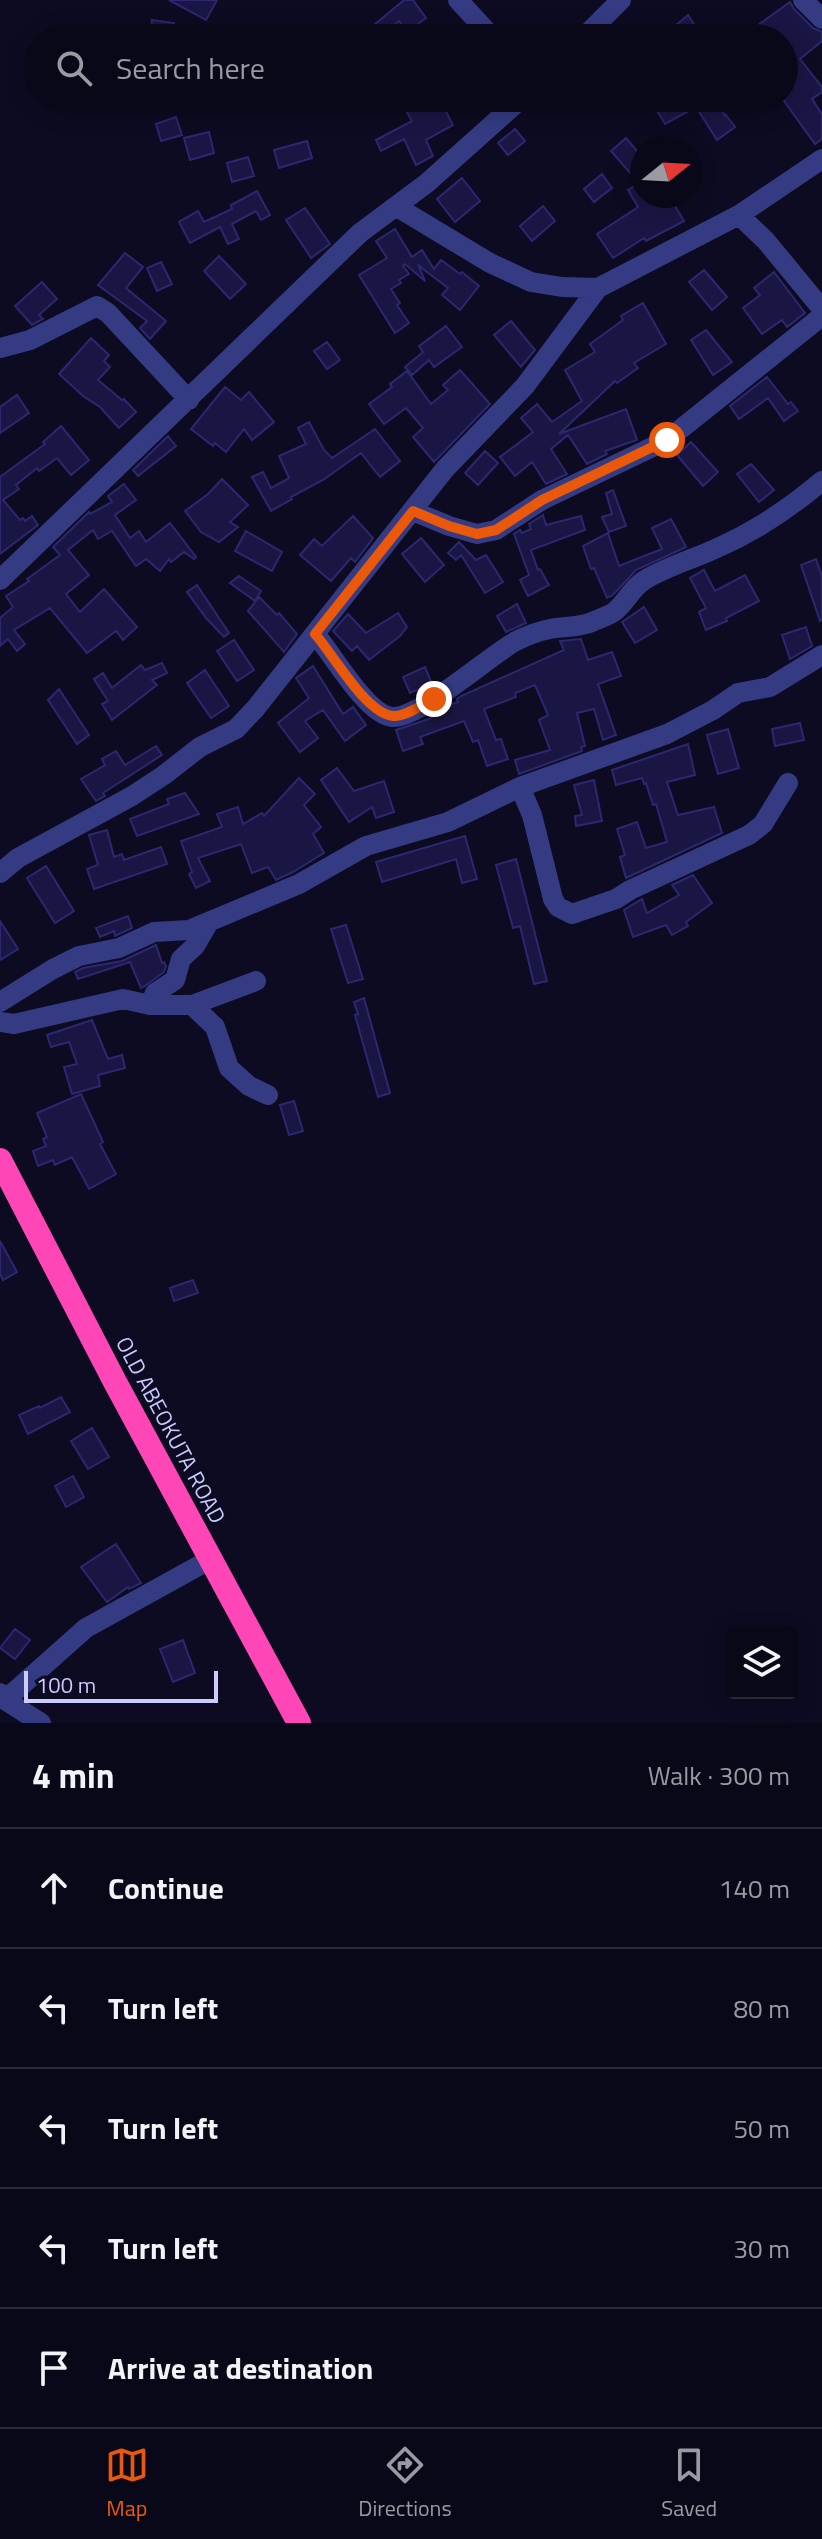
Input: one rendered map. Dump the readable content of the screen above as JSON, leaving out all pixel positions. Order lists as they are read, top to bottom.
{
  "streets": {
    "highway": ["OLD ABEOKUTA ROAD"]
  },
  "scale_bar": "100 m",
  "north": "right",
  "page": {
    "search": "Search here",
    "scale": "100 m",
    "heading": ["4 min", "Walk · 300 m"],
    "list": [
      ["Continue", "140 m"],
      ["Turn left", "80 m"],
      ["Turn left", "50 m"],
      ["Turn left", "30 m"],
      "Arrive at destination"
    ],
    "nav": ["Map", "Directions", "Saved"]
  }
}
